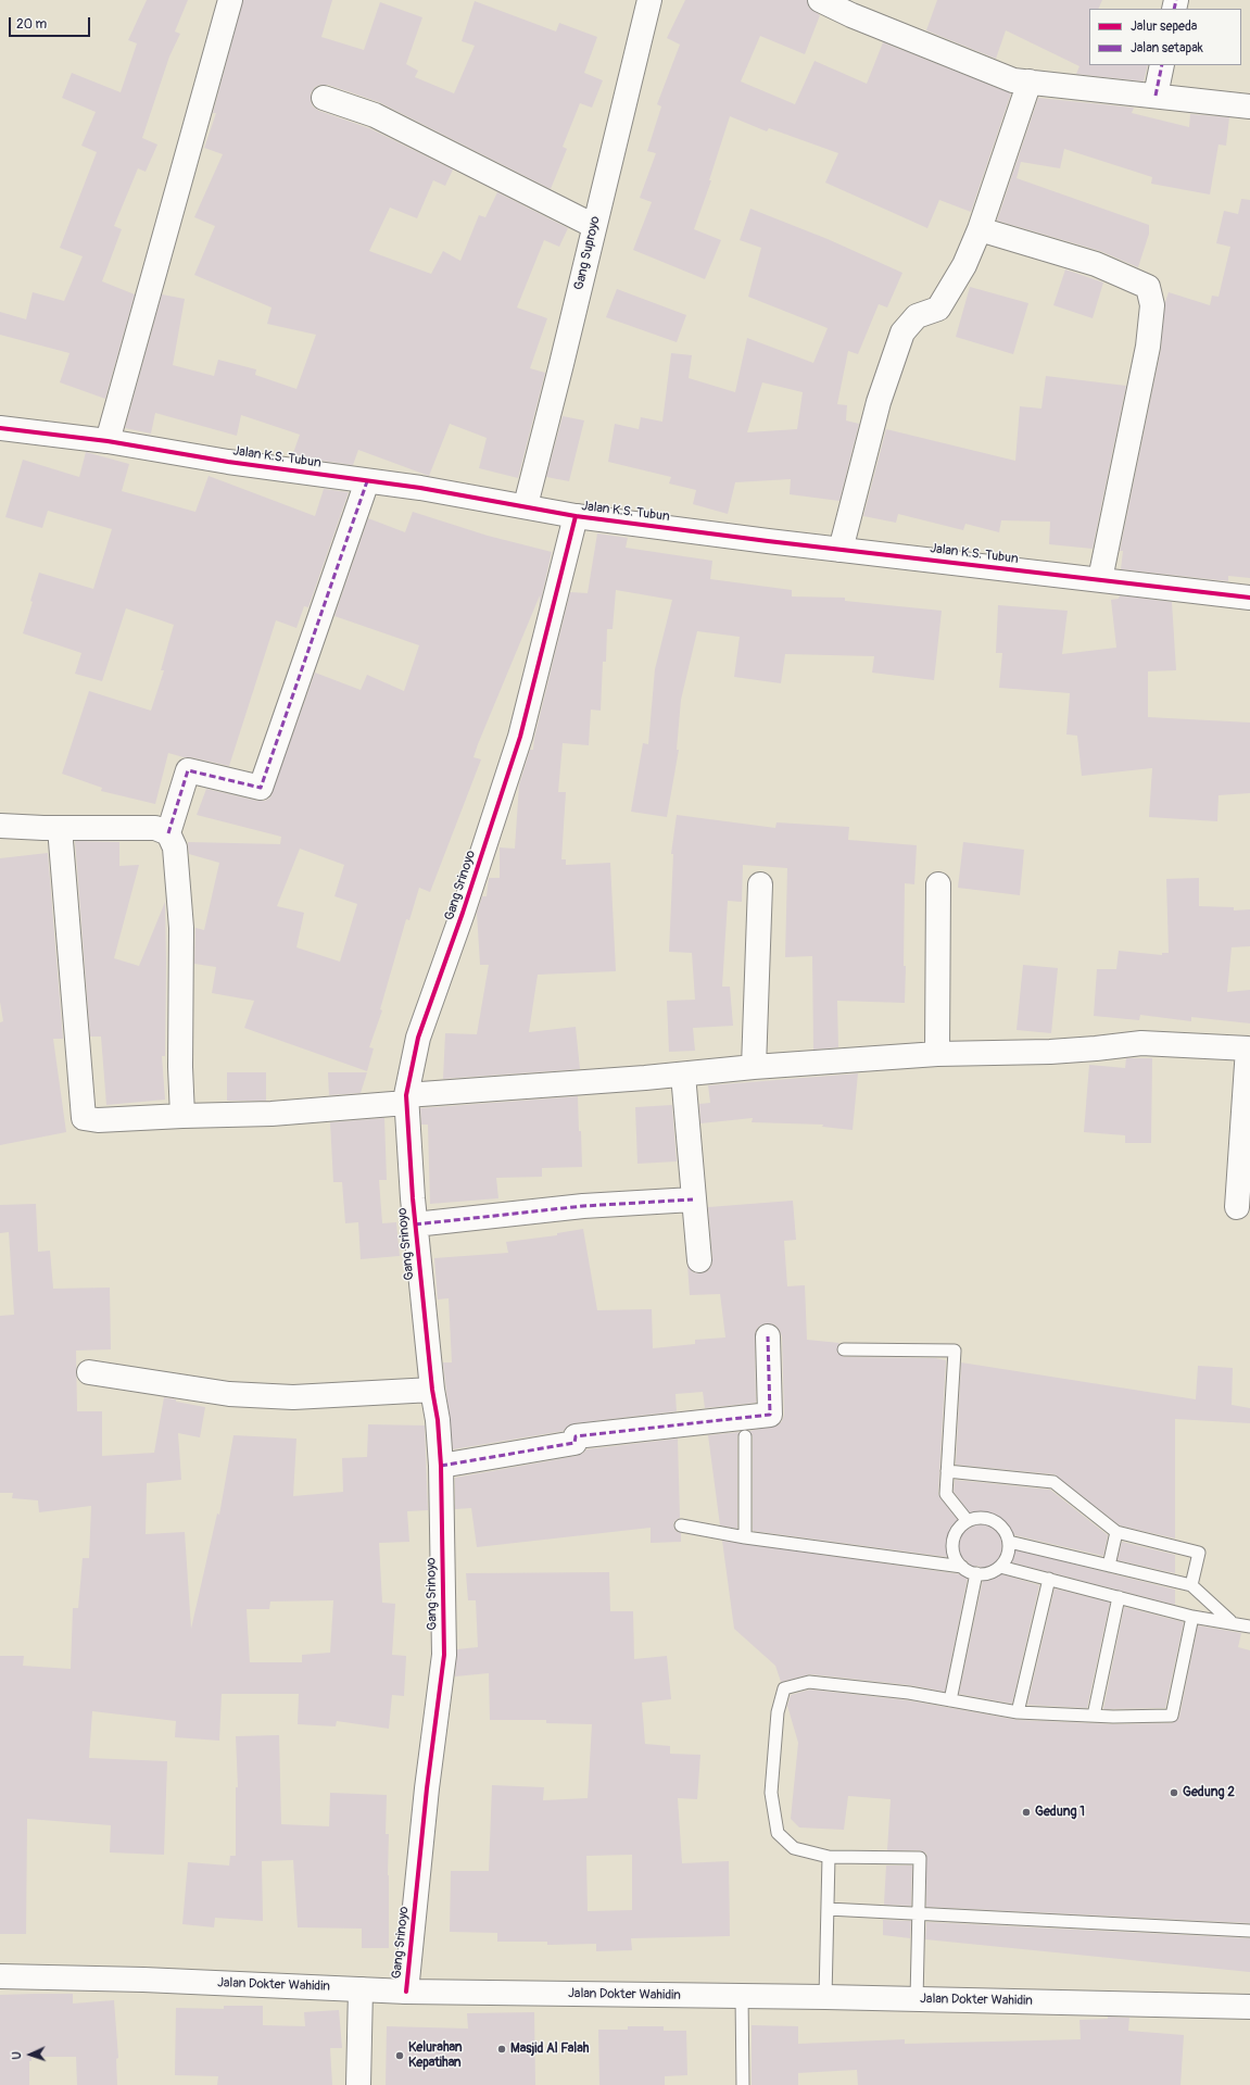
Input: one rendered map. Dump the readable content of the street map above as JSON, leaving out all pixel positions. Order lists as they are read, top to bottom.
{
  "streets": {
    "street": [
      "Gang Suproyo",
      "Jalan K.S. Tubun",
      "Gang Srinoyo",
      "Jalan Dokter Wahidin"
    ]
  },
  "crossings": [
    ["Gang Suproyo", "Jalan K.S. Tubun"],
    ["Jalan K.S. Tubun", "Gang Srinoyo"],
    ["Gang Srinoyo", "Jalan Dokter Wahidin"]
  ],
  "places": [
    "Gedung 2",
    "Gedung 1",
    "Masjid Al Falah",
    "Kelurahan Kepatihan"
  ],
  "legend": ["Jalur sepeda", "Jalan setapak"],
  "scale_bar": "20 m",
  "north": "left"
}
